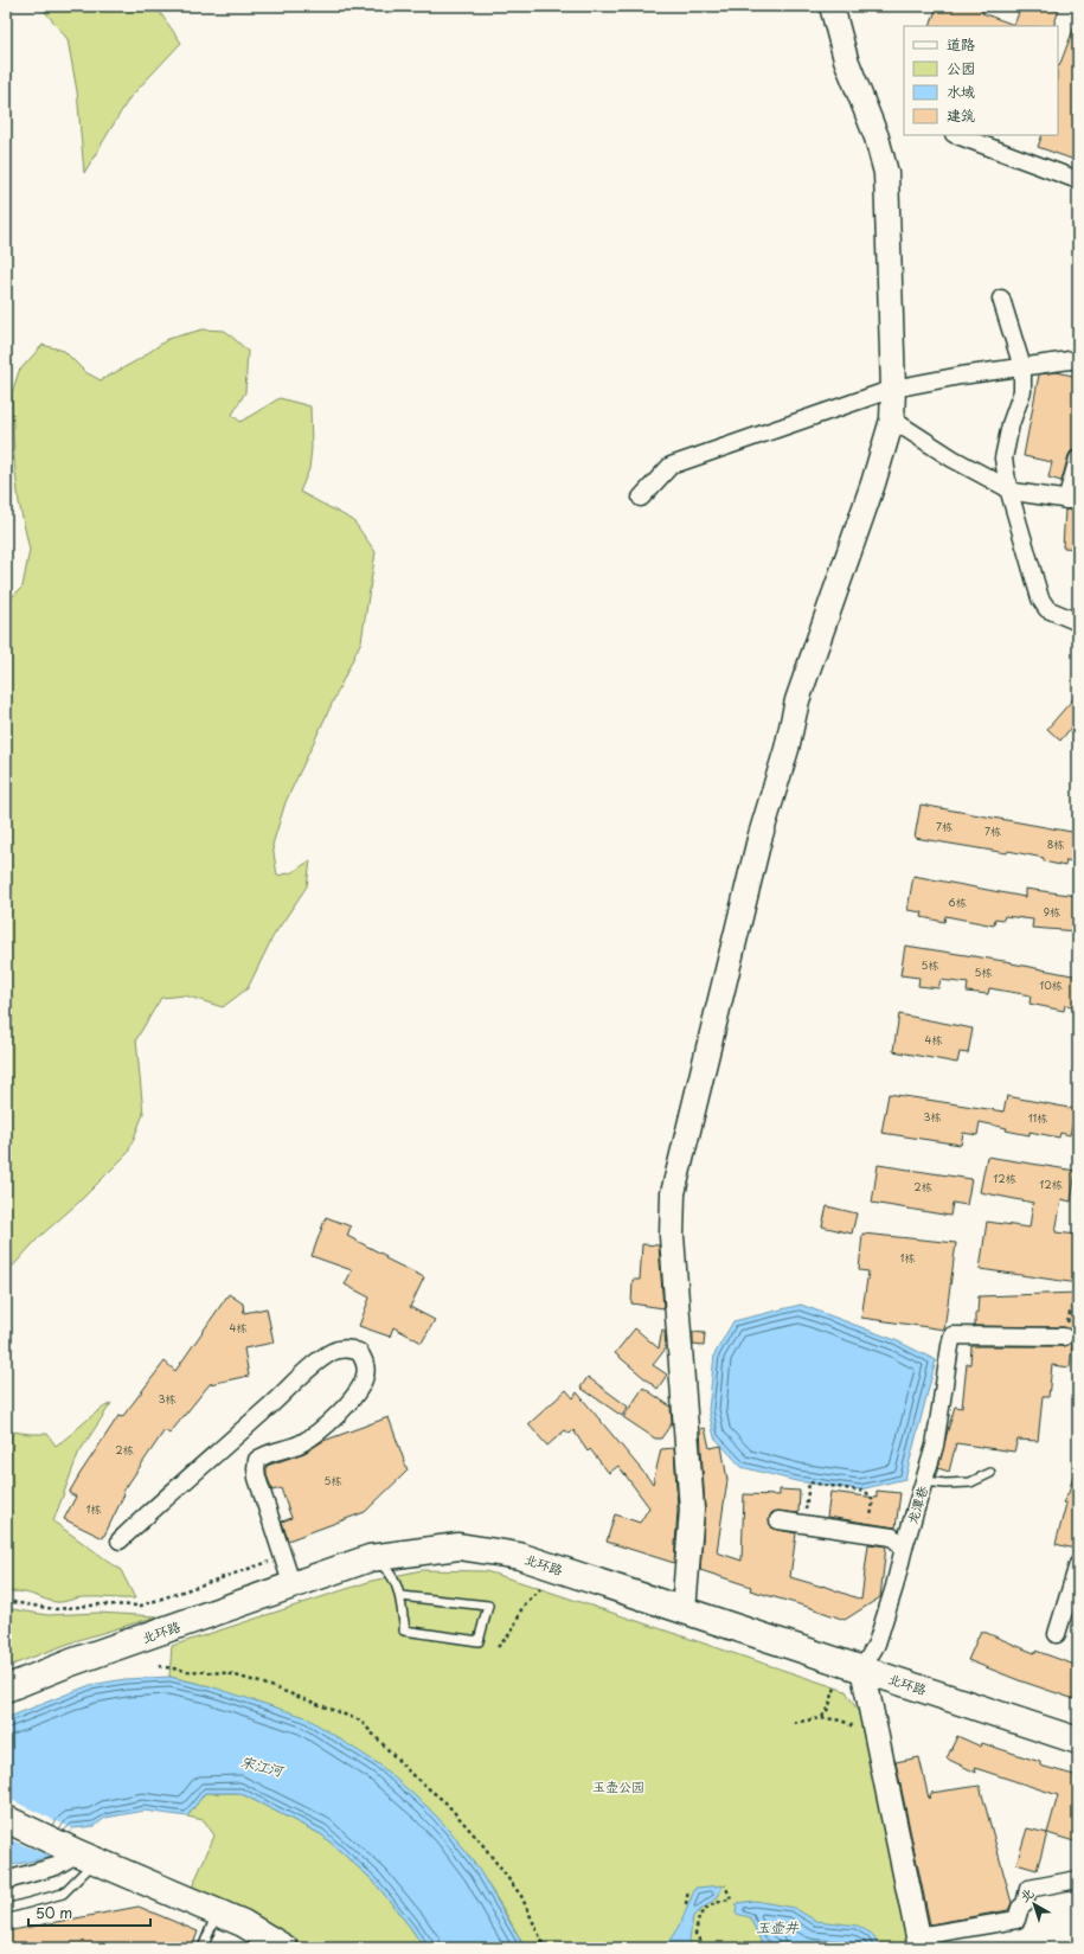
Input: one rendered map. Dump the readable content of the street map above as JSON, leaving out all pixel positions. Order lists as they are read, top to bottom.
{
  "streets": {
    "main road": ["北环路"],
    "street": ["龙潭巷"]
  },
  "crossings": [
    ["龙潭巷", "北环路"]
  ],
  "water": ["宋江河", "玉壶井"],
  "parks": ["玉壶公园"],
  "house_numbers": [
    "7栋",
    "7栋",
    "8栋",
    "6栋",
    "9栋",
    "5栋",
    "5栋",
    "10栋",
    "4栋",
    "3栋",
    "11栋",
    "12栋",
    "12栋",
    "2栋",
    "1栋",
    "4栋",
    "3栋",
    "2栋",
    "5栋",
    "1栋"
  ],
  "legend": [
    "道路",
    "公园",
    "水域",
    "建筑"
  ],
  "scale_bar": "50 m",
  "north": "top left"
}
